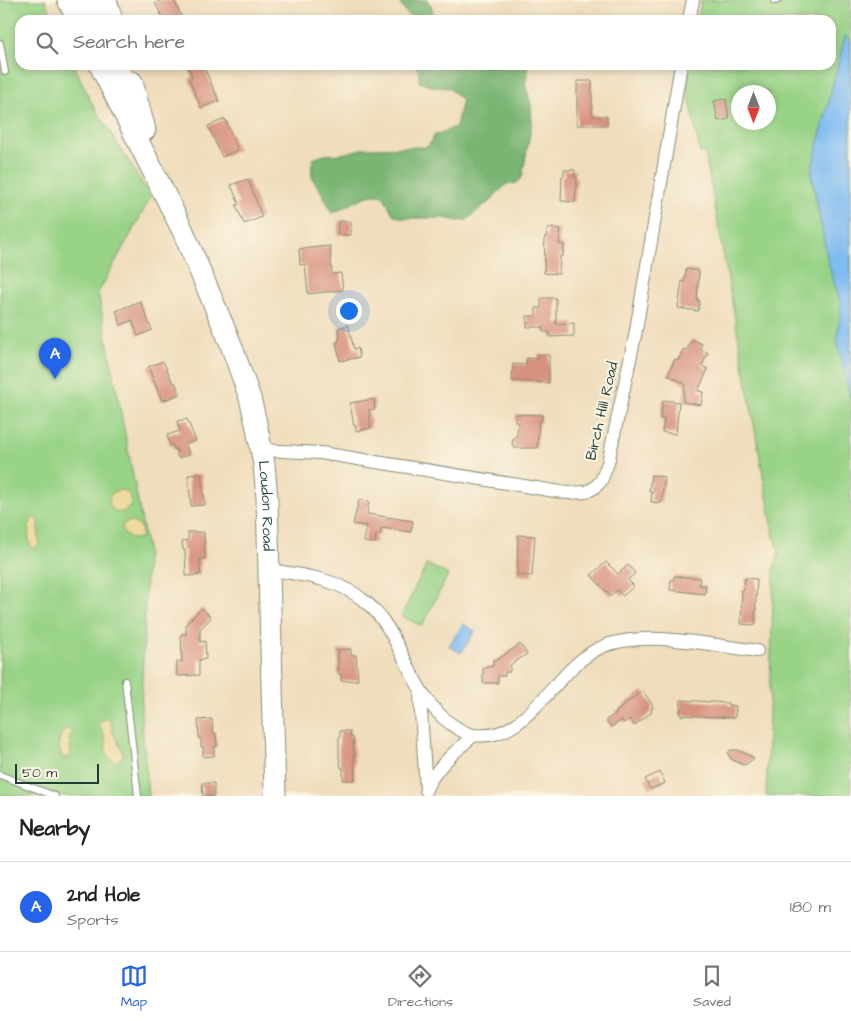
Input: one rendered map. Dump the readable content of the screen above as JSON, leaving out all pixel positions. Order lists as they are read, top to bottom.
{
  "streets": {
    "main road": ["Loudon Road"],
    "street": ["Birch Hill Road"]
  },
  "crossings": [
    ["Birch Hill Road", "Loudon Road"]
  ],
  "scale_bar": "50 m",
  "north": "bottom",
  "page": {
    "search": "Search here",
    "pins": "A",
    "scale": "50 m",
    "heading": "Nearby",
    "list": [
      {
        "mark": "A",
        "name": "2nd Hole",
        "note": "Sports",
        "value": "180 m"
      }
    ],
    "nav": ["Map", "Directions", "Saved"]
  }
}
